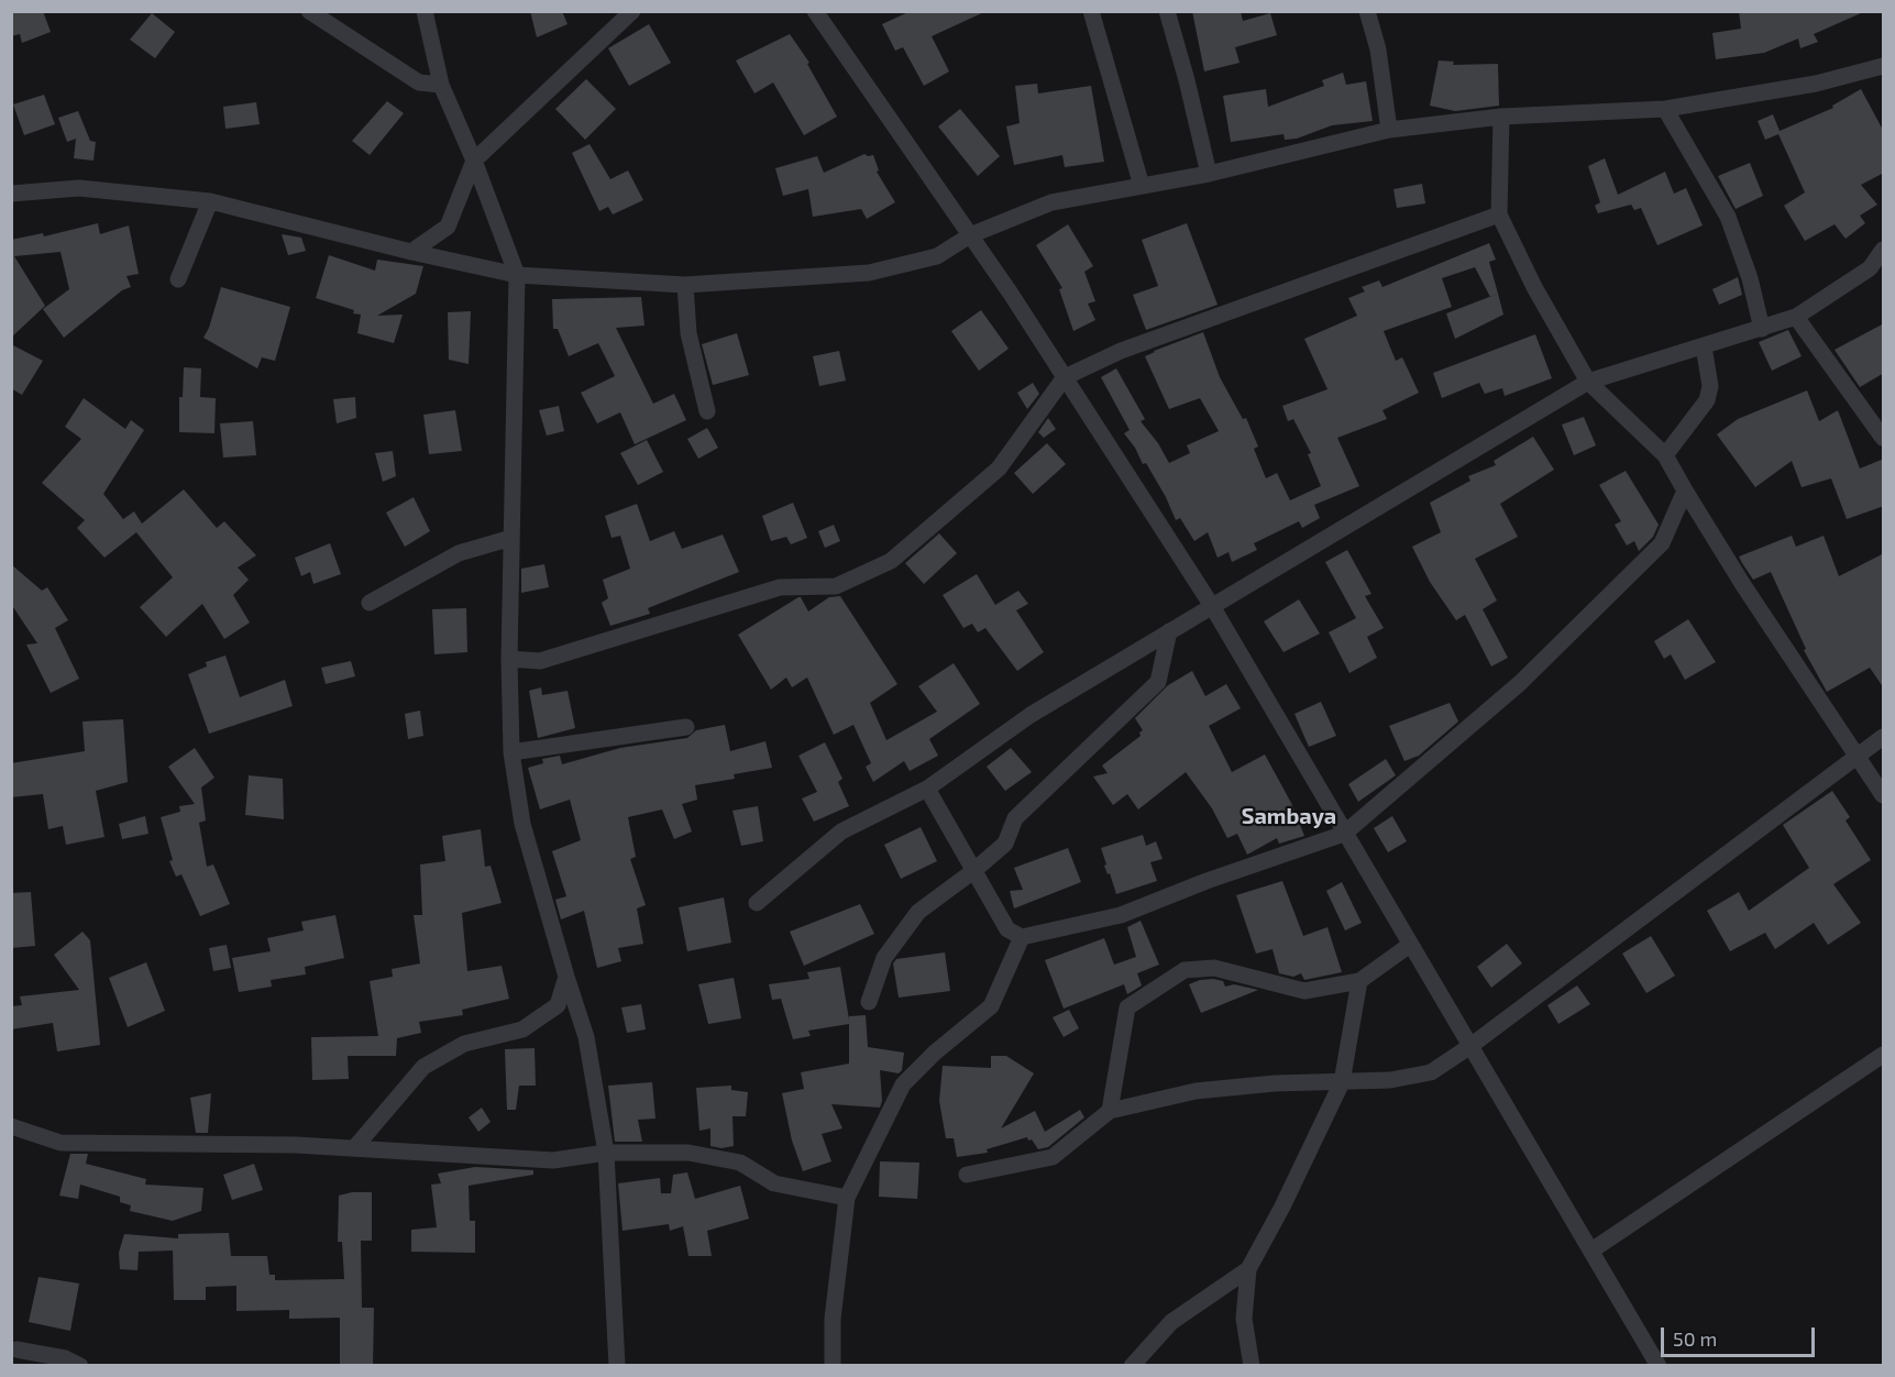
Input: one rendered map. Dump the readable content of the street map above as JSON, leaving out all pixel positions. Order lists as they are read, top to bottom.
{
  "districts": ["Sambaya"],
  "scale_bar": "50 m"
}
